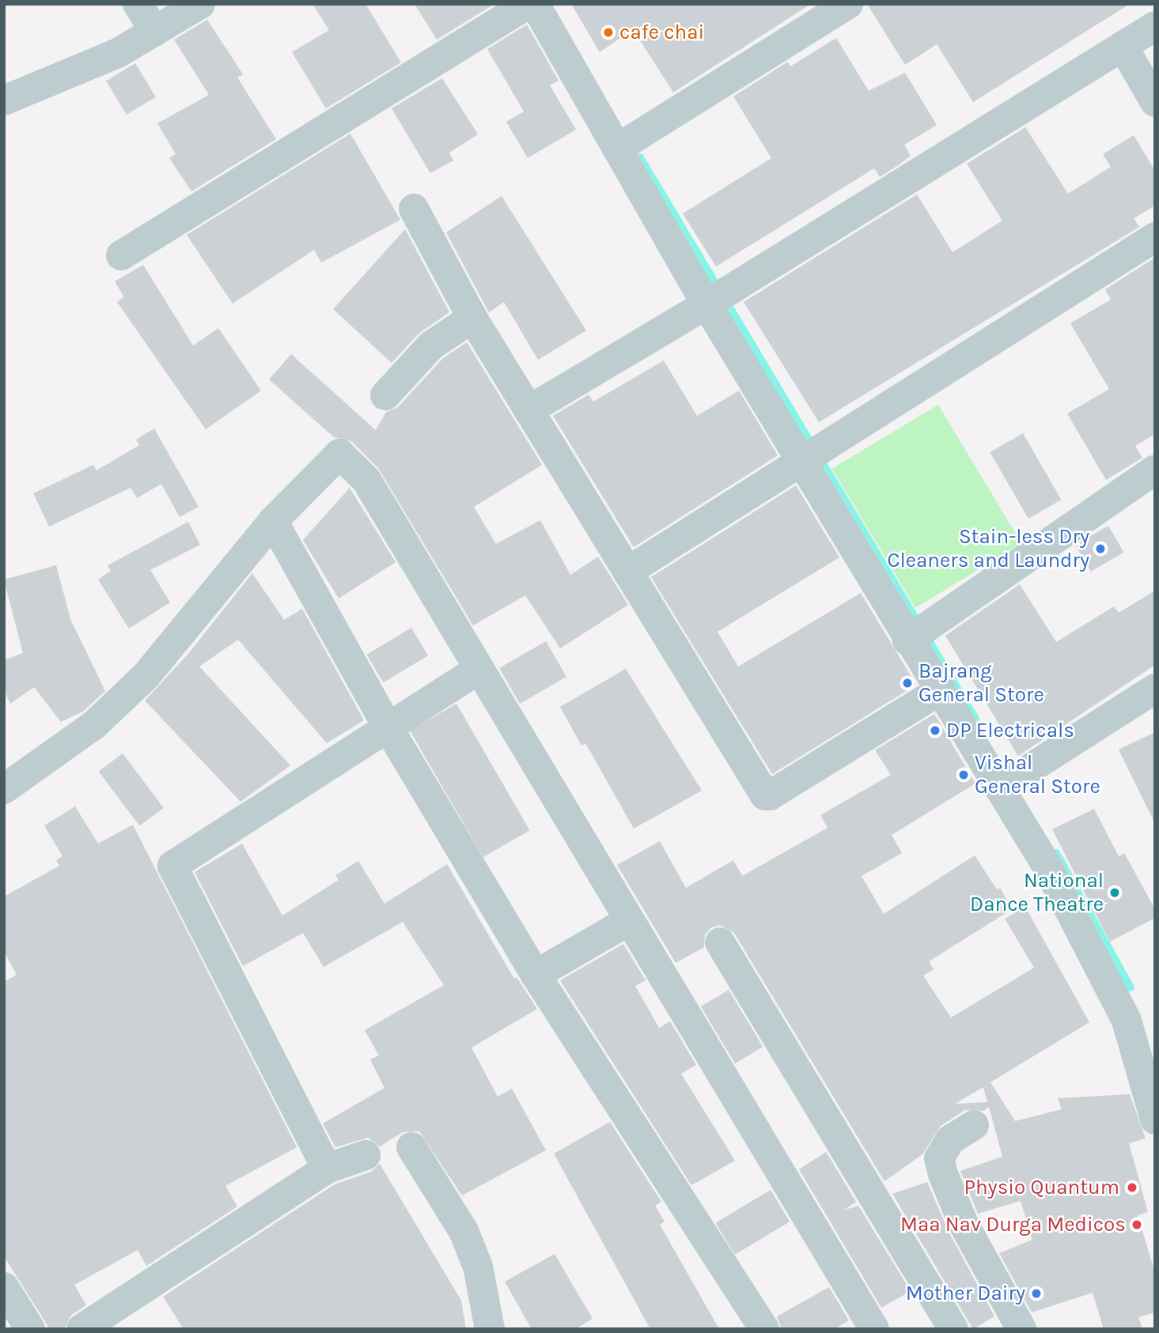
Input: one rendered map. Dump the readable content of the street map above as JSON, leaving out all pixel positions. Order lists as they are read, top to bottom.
{
  "places": [
    "cafe chai",
    "Stain-less Dry Cleaners and Laundry",
    "Bajrang General Store",
    "DP Electricals",
    "Vishal General Store",
    "National Dance Theatre",
    "Physio Quantum",
    "Maa Nav Durga Medicos",
    "Mother Dairy"
  ]
}
